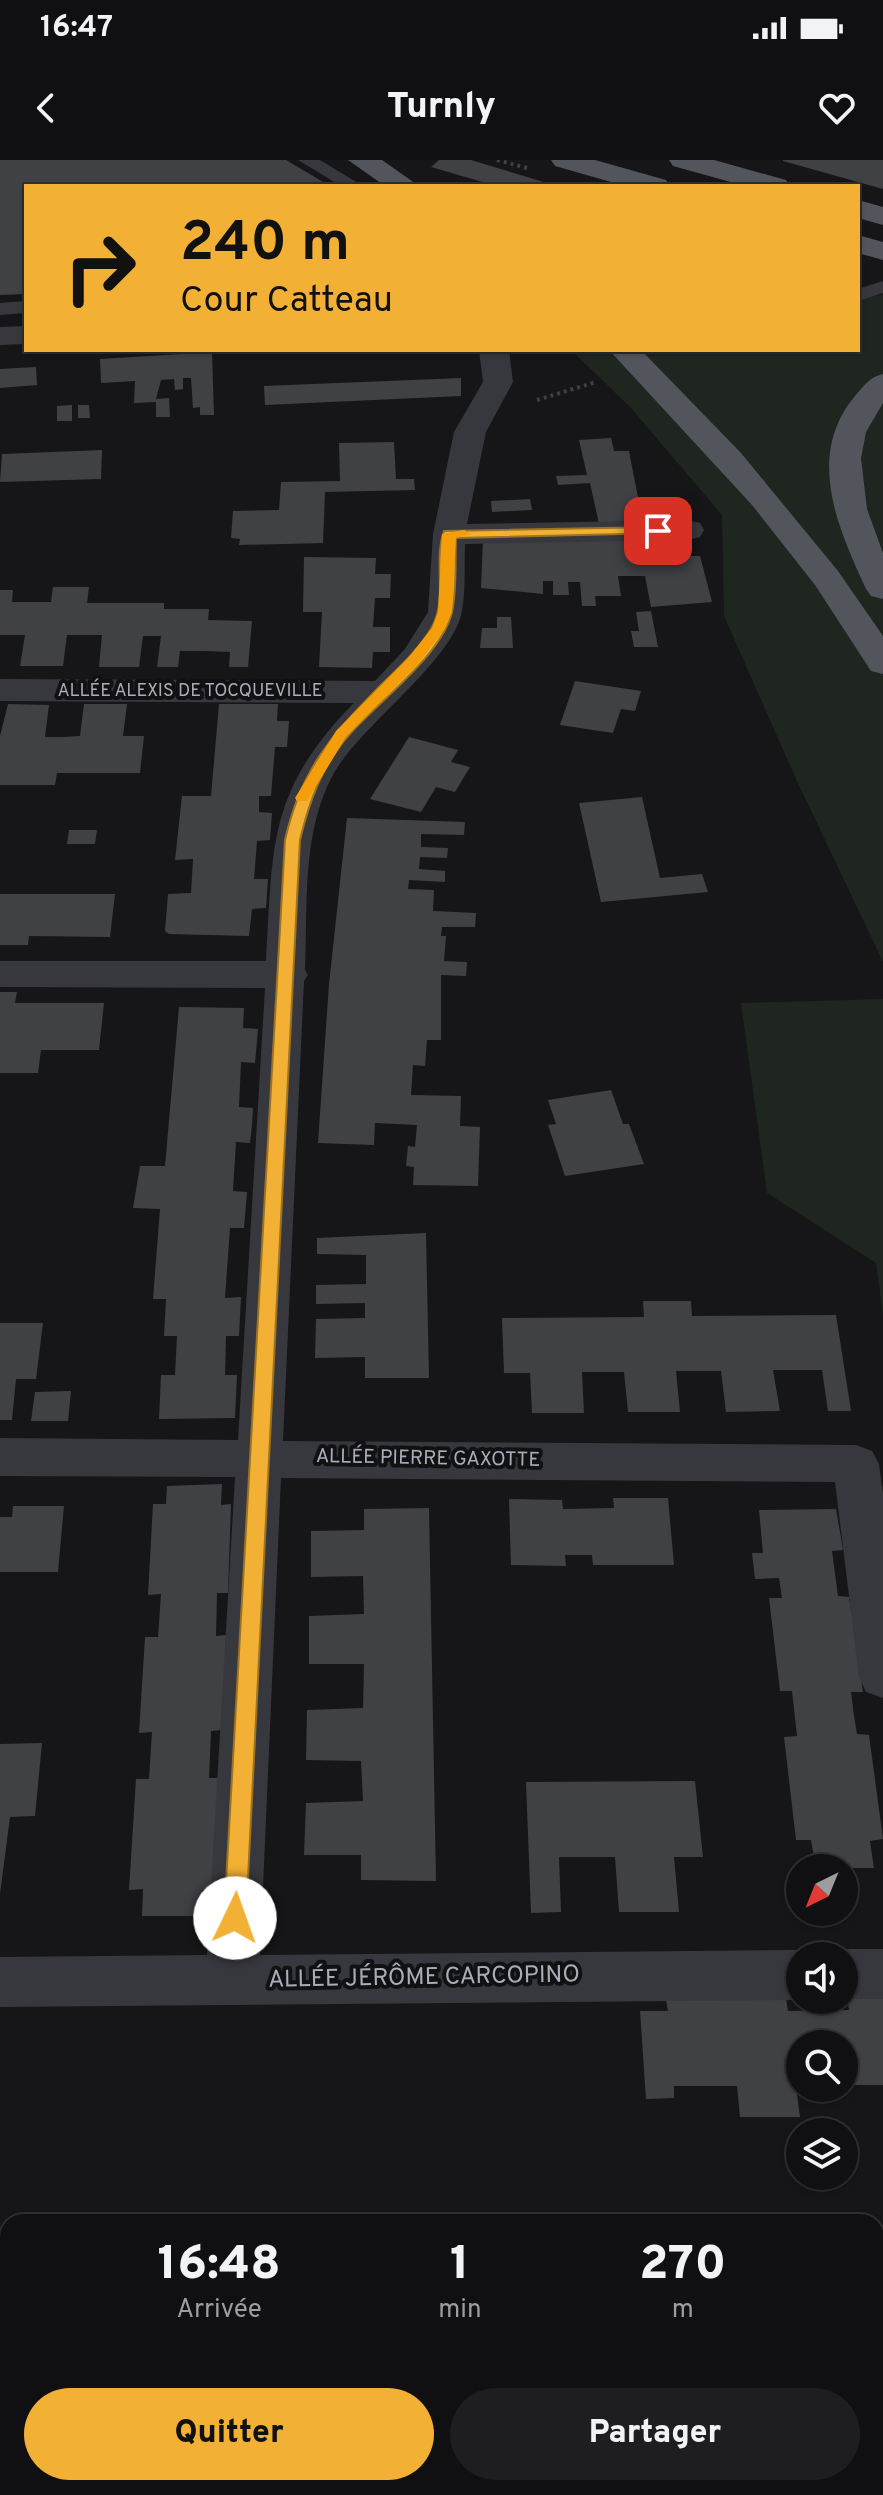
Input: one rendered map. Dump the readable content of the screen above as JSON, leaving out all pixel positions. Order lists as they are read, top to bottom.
{
  "streets": {
    "street": ["ALLÉE ALEXIS DE TOCQUEVILLE", "ALLÉE PIERRE GAXOTTE", "ALLÉE JÉRÔME CARCOPINO"]
  },
  "north": "bottom left",
  "page": {
    "status": "16:47",
    "header": "Turnly",
    "turn": ["240 m", "Cour Catteau"],
    "eta": [
      "16:48",
      "Arrivée",
      "1",
      "min",
      "270",
      "m"
    ],
    "buttons": ["Quitter", "Partager"]
  }
}
